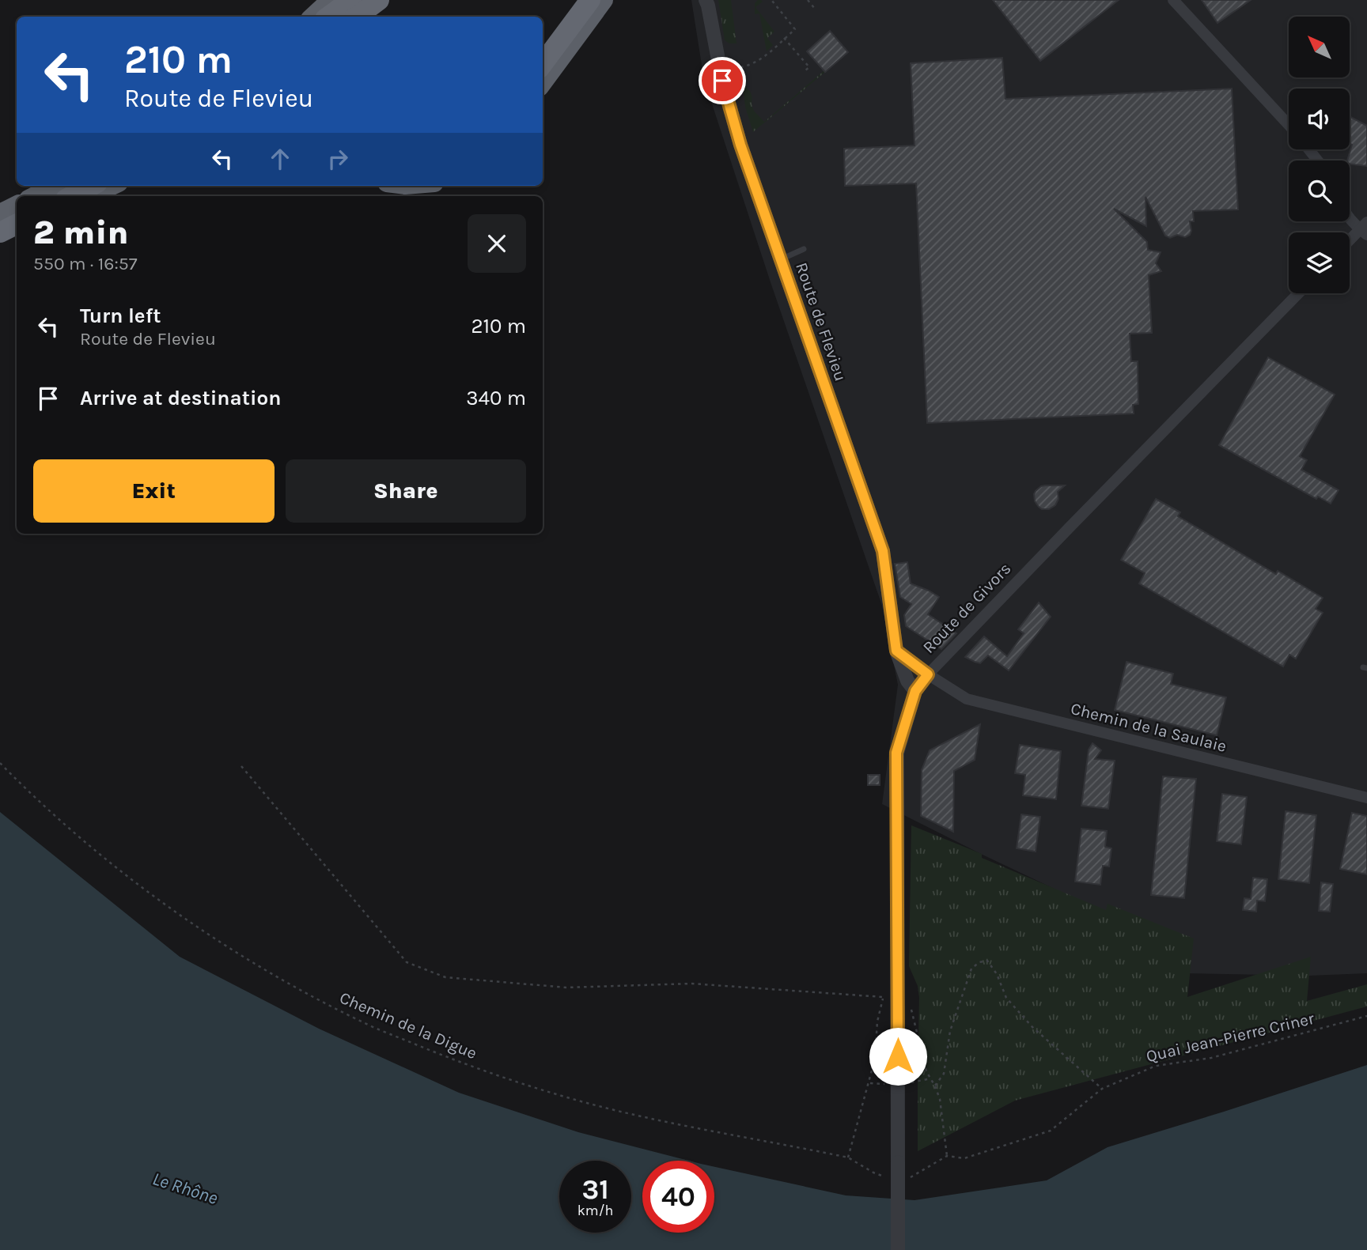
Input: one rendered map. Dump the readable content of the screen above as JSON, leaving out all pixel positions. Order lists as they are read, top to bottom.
{
  "streets": {
    "street": ["Route de Flevieu", "Route de Givors", "Chemin de la Saulaie"],
    "path": ["Chemin de la Digue", "Quai Jean-Pierre Criner"]
  },
  "crossings": [
    ["Route de Flevieu", "Route de Givors"],
    ["Route de Givors", "Chemin de la Saulaie"]
  ],
  "water": ["Le Rhône"],
  "north": "top left",
  "page": {
    "turn": ["210 m", "Route de Flevieu"],
    "heading": ["2 min", "550 m · 16:57"],
    "list": [
      {
        "name": "Turn left",
        "note": "Route de Flevieu",
        "value": "210 m"
      },
      {
        "name": "Arrive at destination",
        "value": "340 m"
      }
    ],
    "buttons": ["Exit", "Share"],
    "speed": "31 km/h",
    "limit": "40"
  }
}
